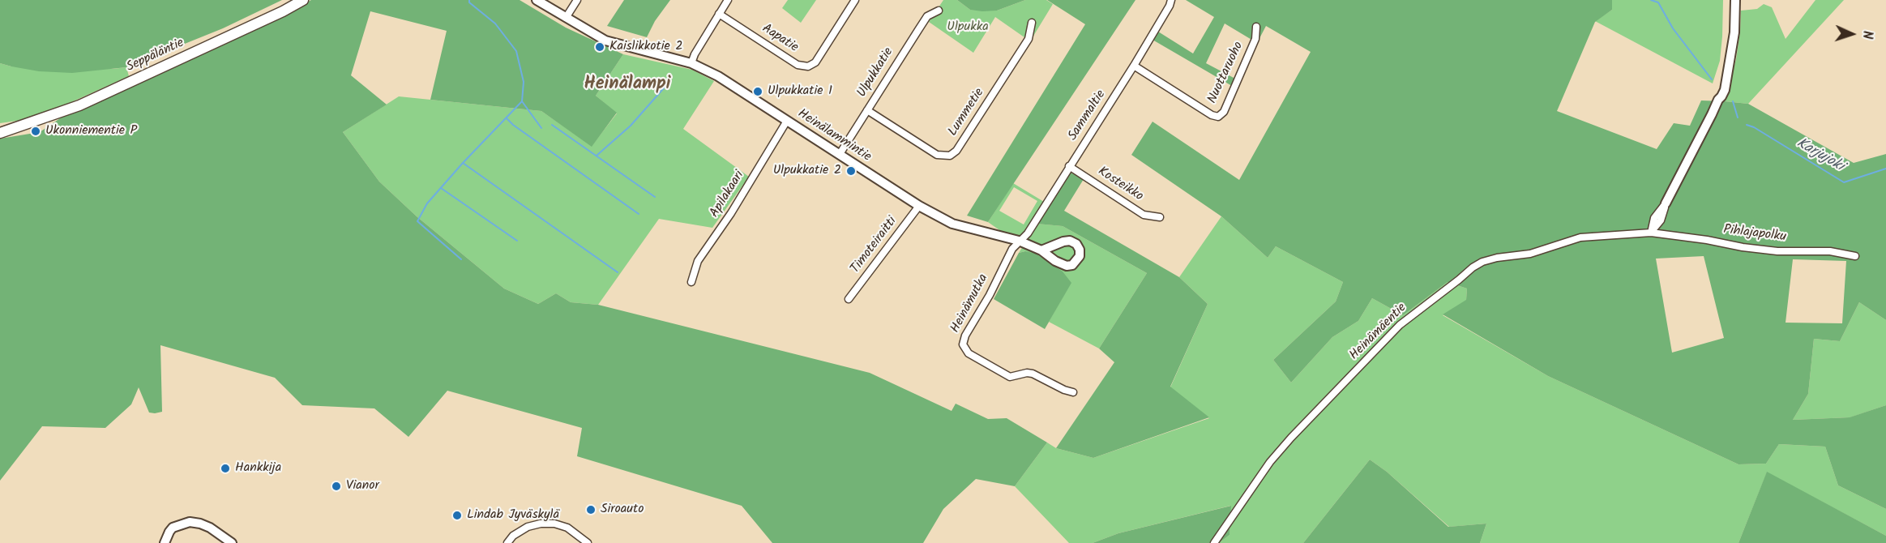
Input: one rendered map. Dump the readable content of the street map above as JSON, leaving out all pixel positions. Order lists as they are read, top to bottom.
{
  "streets": {
    "main road": ["Seppäläntie"],
    "street": [
      "Aapatie",
      "Ulpukkatie",
      "Nuottaruoho",
      "Lummetie",
      "Sammaltie",
      "Heinälammintie",
      "Kosteikko",
      "Apilakaari",
      "Pihlajapolku",
      "Timoteiraitti",
      "Heinämutka",
      "Heinämäentie"
    ]
  },
  "crossings": [
    ["Ulpukkatie", "Lummetie"],
    ["Ulpukkatie", "Heinälammintie"],
    ["Nuottaruoho", "Sammaltie"],
    ["Sammaltie", "Heinälammintie"],
    ["Sammaltie", "Kosteikko"],
    ["Sammaltie", "Heinämutka"],
    ["Heinälammintie", "Apilakaari"],
    ["Heinälammintie", "Timoteiraitti"],
    ["Heinälammintie", "Heinämutka"],
    ["Pihlajapolku", "Heinämäentie"]
  ],
  "districts": ["Heinälampi"],
  "water": ["Karjujoki"],
  "parks": ["Ulpukka"],
  "places": [
    "Kaislikkotie 2",
    "Ulpukkatie 1",
    "Ukonniementie P",
    "Ulpukkatie 2",
    "Hankkija",
    "Vianor",
    "Siroauto",
    "Lindab Jyväskylä"
  ],
  "north": "right"
}
